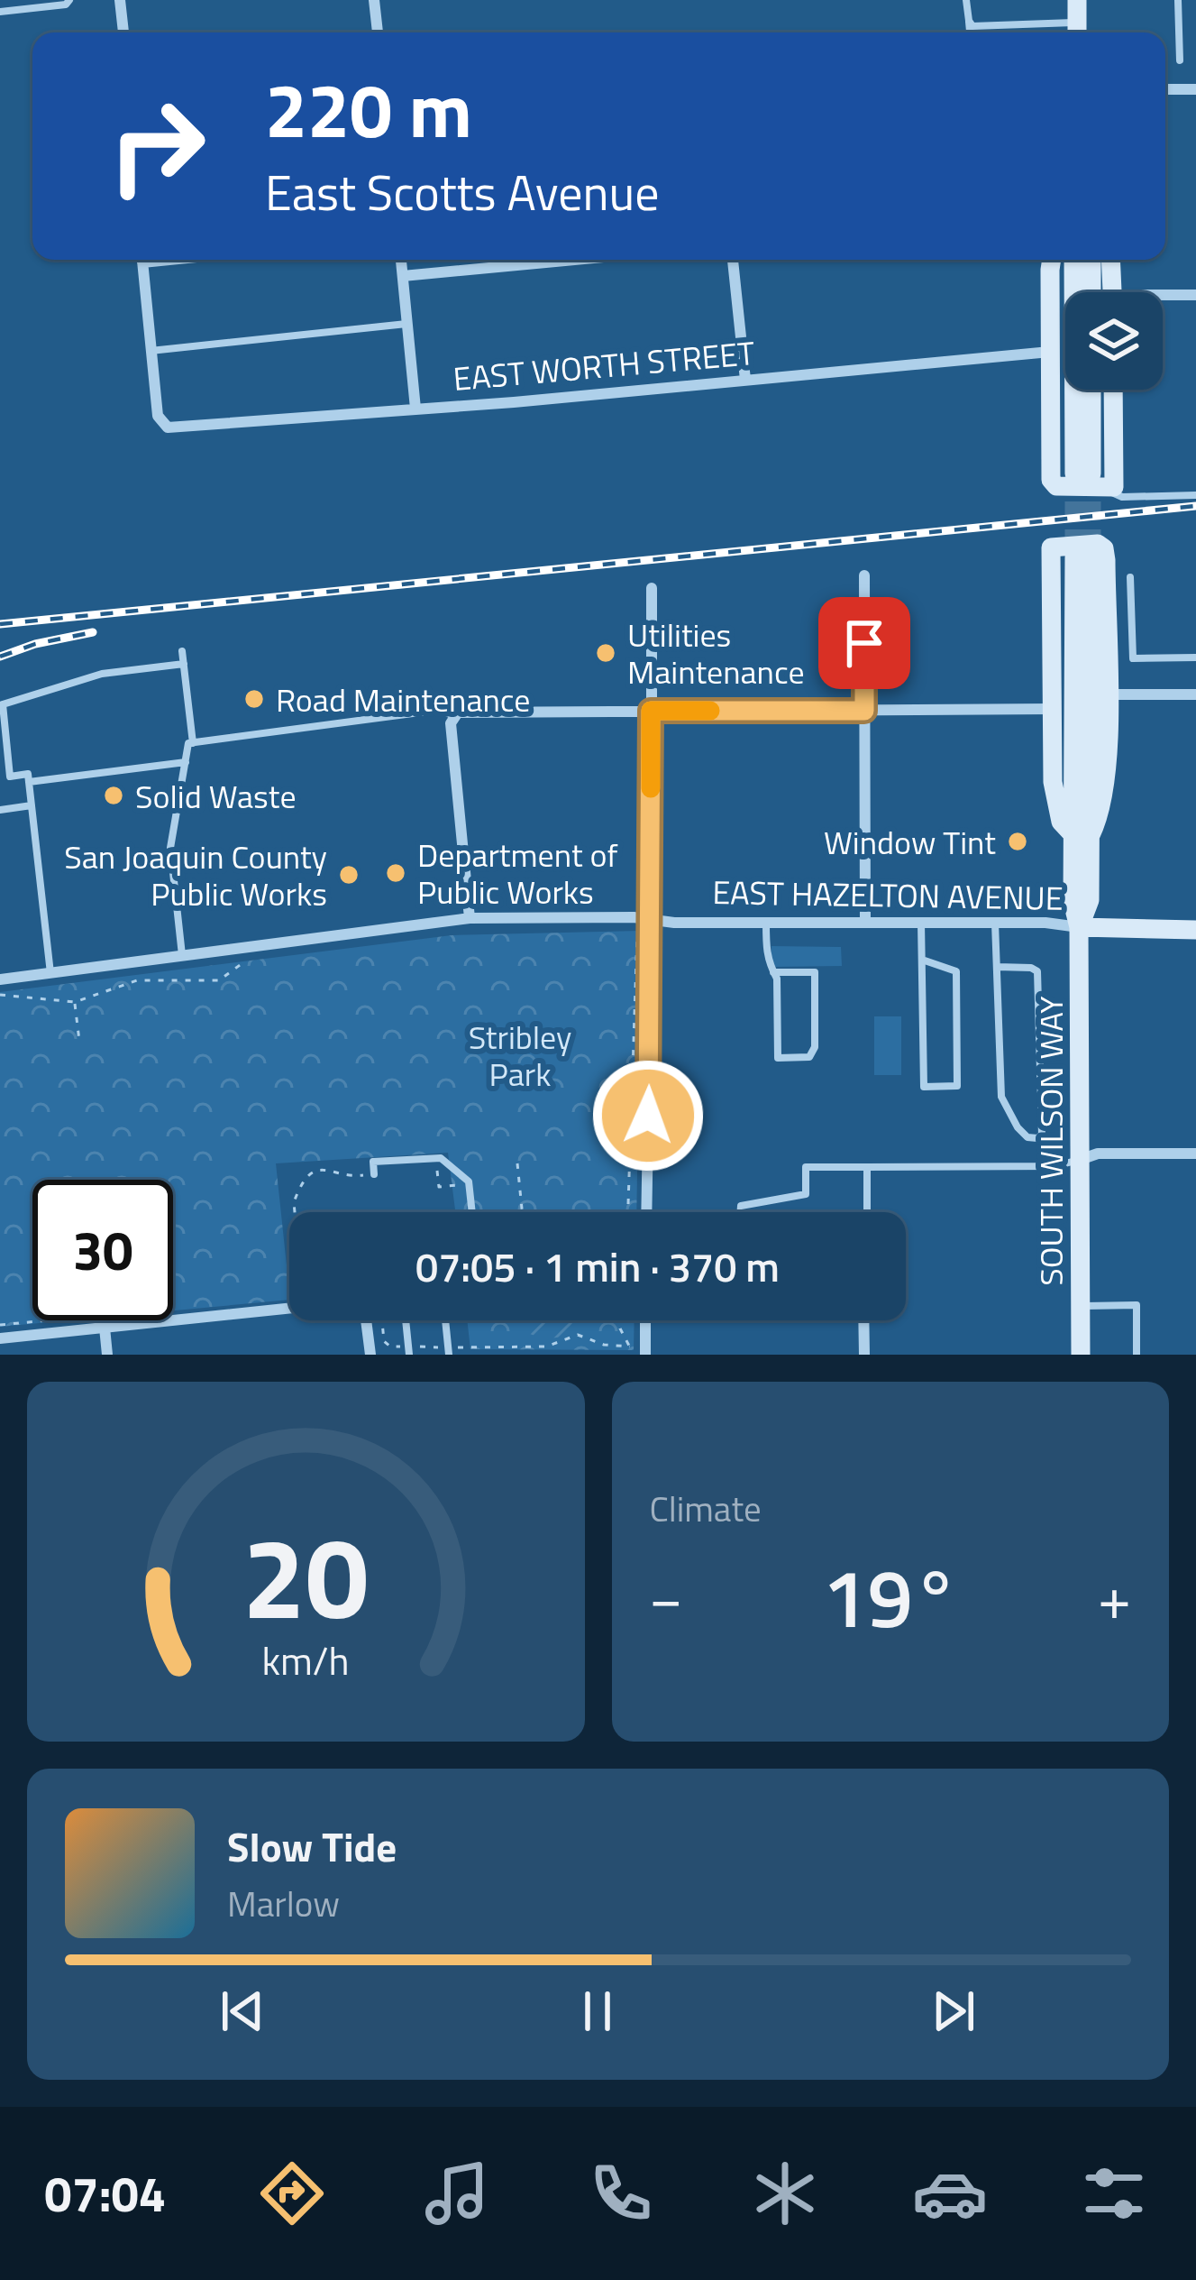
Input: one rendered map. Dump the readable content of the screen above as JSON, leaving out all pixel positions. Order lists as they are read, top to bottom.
{
  "streets": {
    "main road": ["EAST HAZELTON AVENUE", "SOUTH WILSON WAY"],
    "street": ["EAST WORTH STREET"]
  },
  "crossings": [
    ["EAST HAZELTON AVENUE", "SOUTH WILSON WAY"]
  ],
  "parks": ["Stribley Park"],
  "places": [
    "Utilities Maintenance",
    "Road Maintenance",
    "Solid Waste",
    "Window Tint",
    "Department of Public Works",
    "San Joaquin County Public Works"
  ],
  "page": {
    "turn": ["220 m", "East Scotts Avenue"],
    "limit": "30",
    "trip": "07:05 · 1 min · 370 m",
    "tile": "Climate",
    "heat": ["−", "19°", "+"],
    "song": ["Slow Tide", "Marlow"],
    "tabs": "07:04",
    "gauge": ["20", "km/h"]
  }
}
